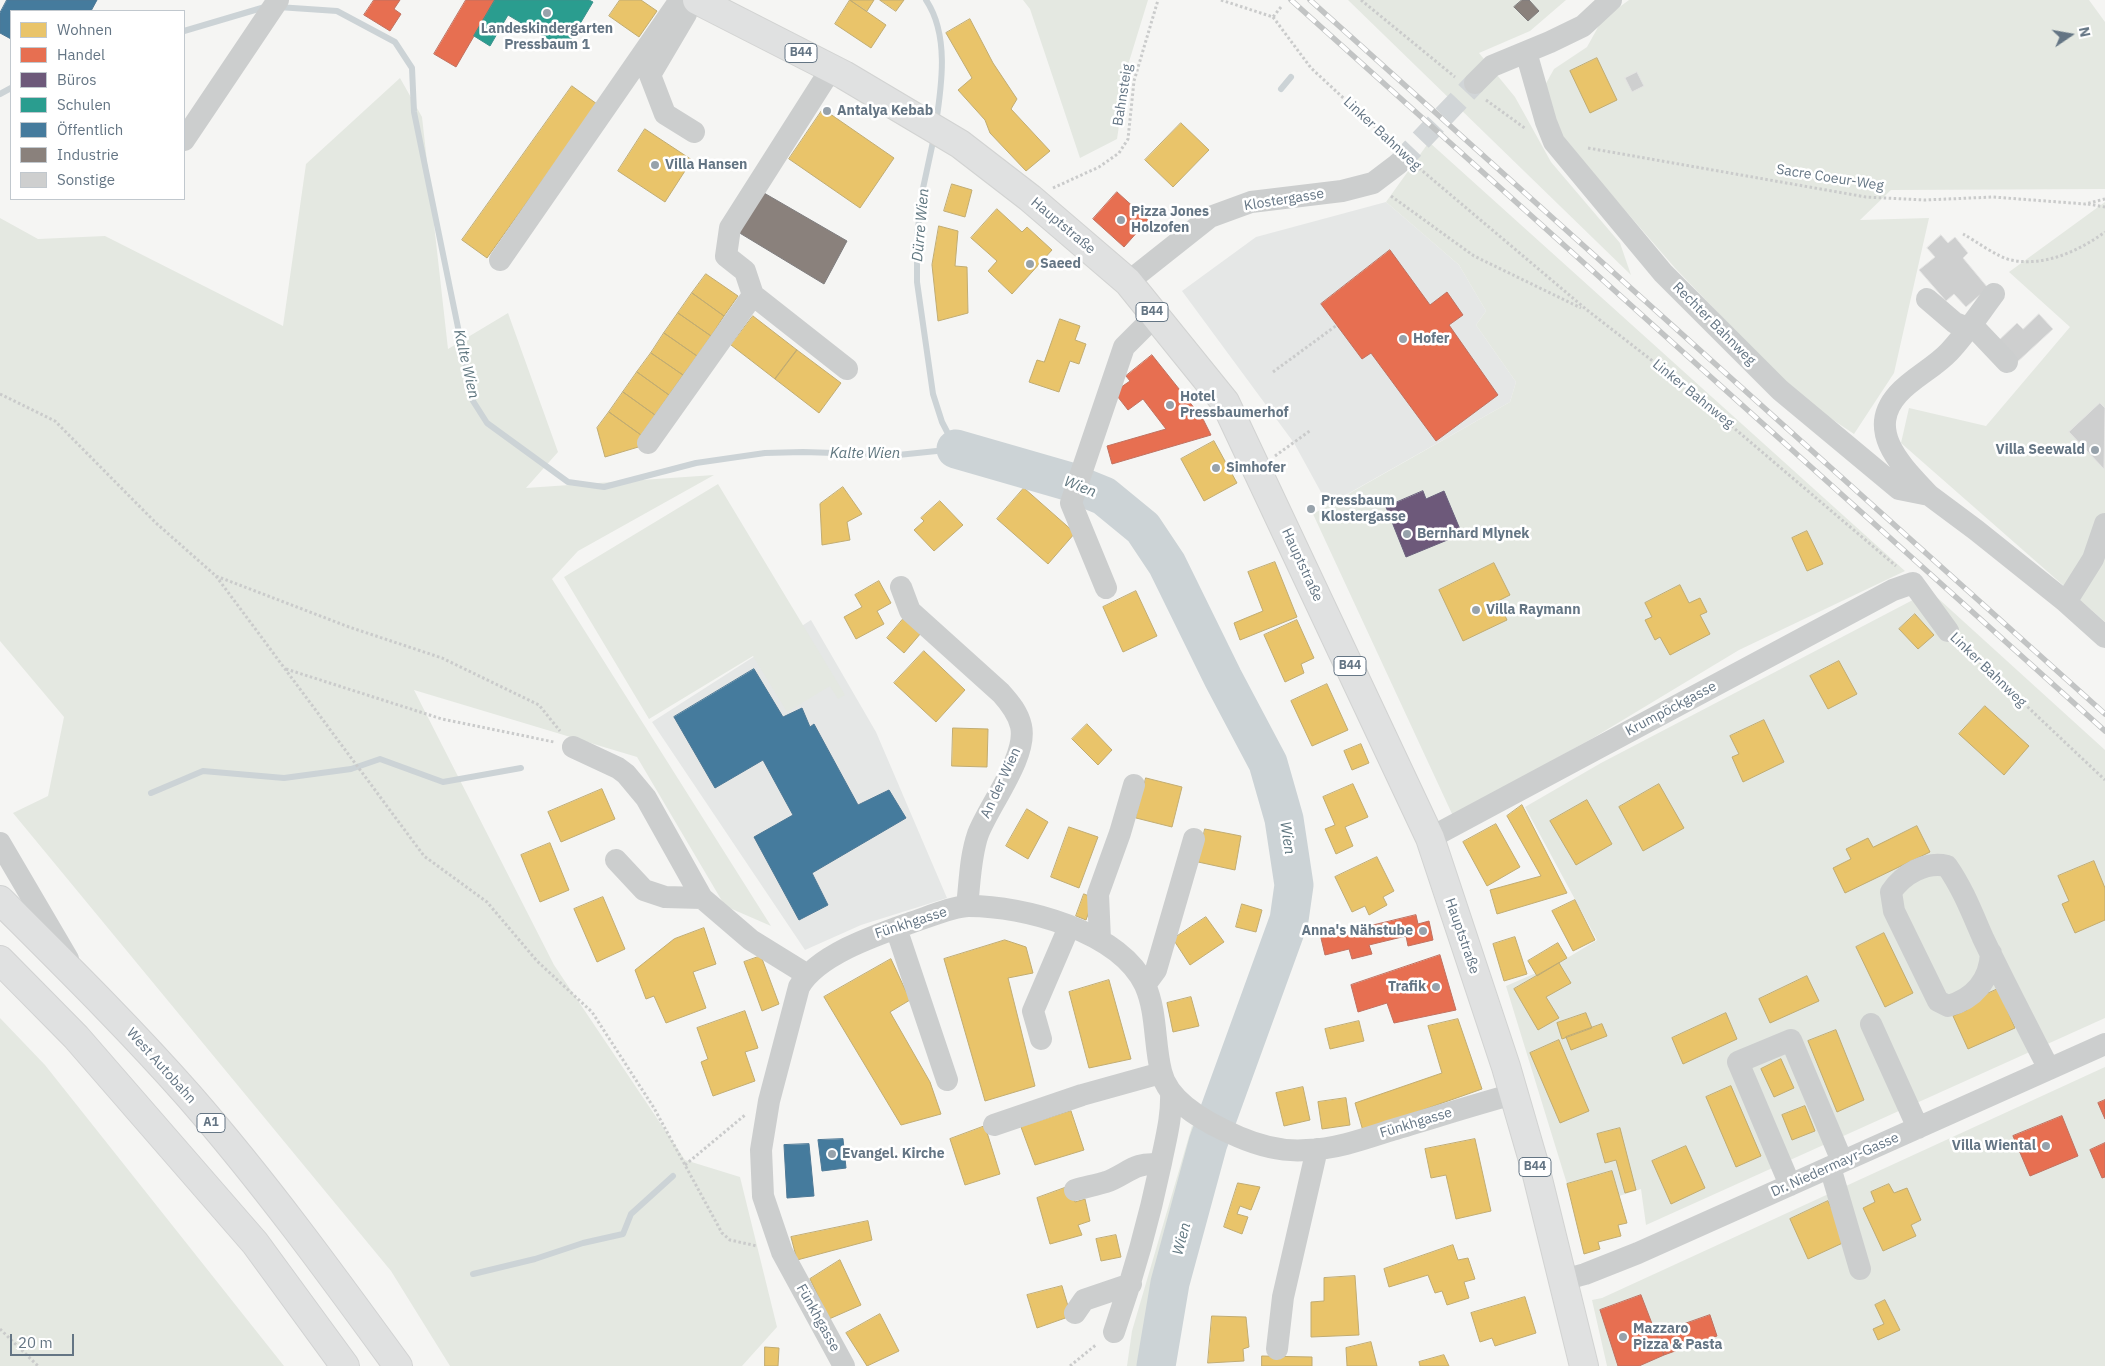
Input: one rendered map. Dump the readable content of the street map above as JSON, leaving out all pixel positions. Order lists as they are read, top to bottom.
{
  "streets": {
    "main road": [
      "B44",
      "Hauptstraße",
      "West Autobahn",
      "A1"
    ],
    "street": [
      "Linker Bahnweg",
      "Klostergasse",
      "Rechter Bahnweg",
      "Krumpöckgasse",
      "An der Wien",
      "Fünkhgasse",
      "Dr. Niedermayr-Gasse"
    ],
    "path": ["Bahnsteig", "Sacre Coeur-Weg"]
  },
  "crossings": [
    ["Bahnsteig", "Hauptstraße"],
    ["Linker Bahnweg", "Klostergasse"],
    ["Linker Bahnweg", "Krumpöckgasse"],
    ["Sacre Coeur-Weg", "Rechter Bahnweg"],
    ["Klostergasse", "Hauptstraße"],
    ["Hauptstraße", "Krumpöckgasse"],
    ["Hauptstraße", "Fünkhgasse"],
    ["Hauptstraße", "Dr. Niedermayr-Gasse"],
    ["An der Wien", "Fünkhgasse"]
  ],
  "water": ["Dürre Wien", "Kalte Wien", "Wien"],
  "places": [
    "Landeskindergarten Pressbaum 1",
    "Antalya Kebab",
    "Villa Hansen",
    "Pizza Jones Holzofen",
    "Saeed",
    "Hofer",
    "Hotel Pressbaumerhof",
    "Villa Seewald",
    "Simhofer",
    "Pressbaum Klostergasse",
    "Bernhard Mlynek",
    "Villa Raymann",
    "Anna's Nähstube",
    "Trafik",
    "Villa Wiental",
    "Evangel. Kirche",
    "Mazzaro Pizza & Pasta"
  ],
  "legend": [
    "Wohnen",
    "Handel",
    "Büros",
    "Schulen",
    "Öffentlich",
    "Industrie",
    "Sonstige"
  ],
  "scale_bar": "20 m",
  "north": "right"
}
